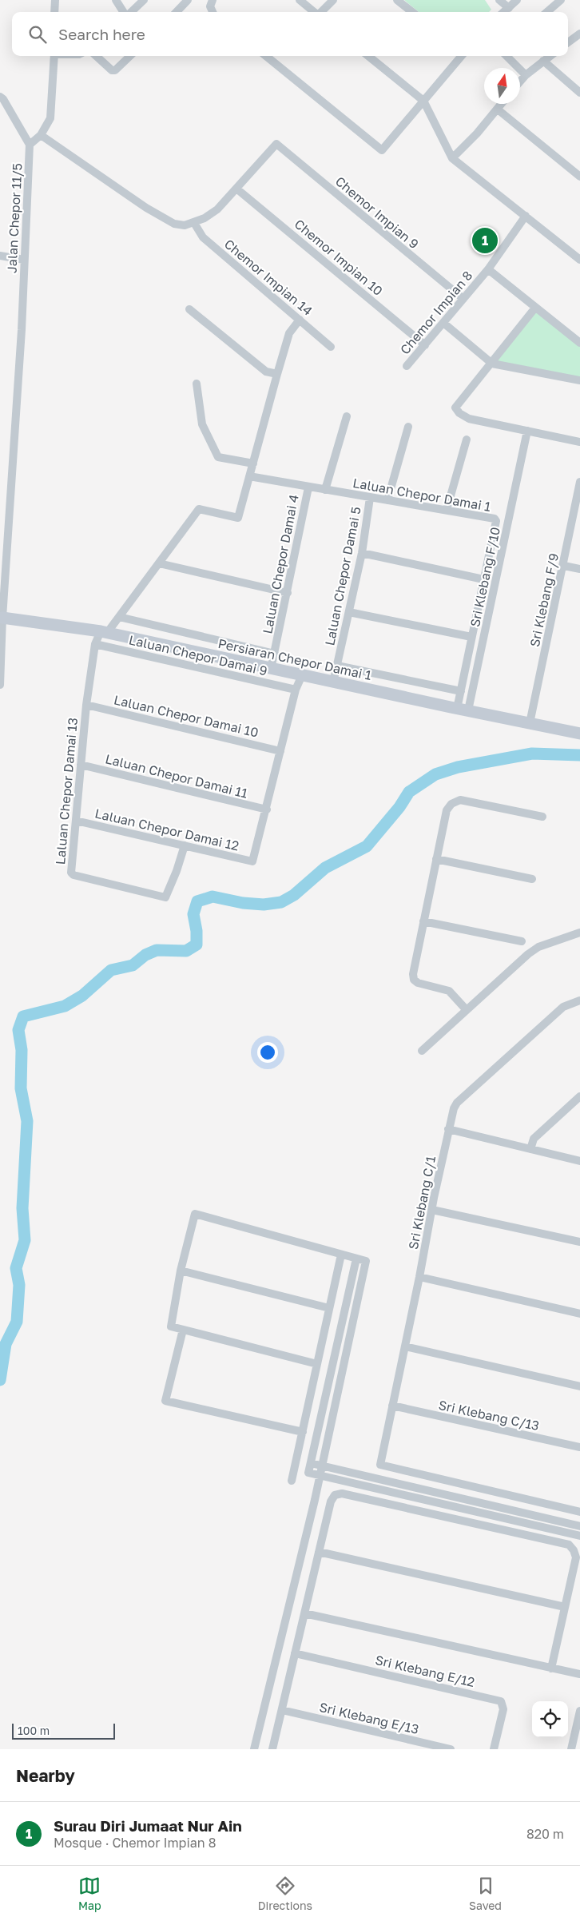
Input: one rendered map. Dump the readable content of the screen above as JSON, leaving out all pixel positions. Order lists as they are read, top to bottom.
{
  "streets": {
    "street": [
      "Chemor Impian 9",
      "Jalan Chepor 11/5",
      "Chemor Impian 10",
      "Chemor Impian 14",
      "Chemor Impian 8",
      "Laluan Chepor Damai 1",
      "Laluan Chepor Damai 4",
      "Laluan Chepor Damai 5",
      "Sri Klebang F/10",
      "Sri Klebang F/9",
      "Laluan Chepor Damai 9",
      "Persiaran Chepor Damai 1",
      "Laluan Chepor Damai 10",
      "Laluan Chepor Damai 11",
      "Laluan Chepor Damai 13",
      "Laluan Chepor Damai 12",
      "Sri Klebang C/1",
      "Sri Klebang C/13",
      "Sri Klebang E/12",
      "Sri Klebang E/13"
    ]
  },
  "crossings": [
    ["Chemor Impian 9", "Chemor Impian 10"],
    ["Chemor Impian 9", "Chemor Impian 8"],
    ["Jalan Chepor 11/5", "Persiaran Chepor Damai 1"],
    ["Chemor Impian 10", "Chemor Impian 8"],
    ["Laluan Chepor Damai 1", "Laluan Chepor Damai 4"],
    ["Laluan Chepor Damai 1", "Laluan Chepor Damai 5"],
    ["Laluan Chepor Damai 1", "Sri Klebang F/10"],
    ["Laluan Chepor Damai 1", "Persiaran Chepor Damai 1"],
    ["Laluan Chepor Damai 4", "Persiaran Chepor Damai 1"],
    ["Laluan Chepor Damai 5", "Persiaran Chepor Damai 1"],
    ["Sri Klebang F/10", "Persiaran Chepor Damai 1"],
    ["Sri Klebang F/9", "Persiaran Chepor Damai 1"],
    ["Laluan Chepor Damai 9", "Laluan Chepor Damai 13"],
    ["Persiaran Chepor Damai 1", "Laluan Chepor Damai 13"],
    ["Laluan Chepor Damai 10", "Laluan Chepor Damai 13"],
    ["Laluan Chepor Damai 11", "Laluan Chepor Damai 13"],
    ["Laluan Chepor Damai 11", "Laluan Chepor Damai 12"],
    ["Laluan Chepor Damai 13", "Laluan Chepor Damai 12"],
    ["Sri Klebang C/1", "Sri Klebang C/13"]
  ],
  "scale_bar": "100 m",
  "north": "top",
  "page": {
    "search": "Search here",
    "pins": "1",
    "scale": "100 m",
    "heading": "Nearby",
    "list": [
      {
        "mark": "1",
        "name": "Surau Diri Jumaat Nur Ain",
        "note": "Mosque · Chemor Impian 8",
        "value": "820 m"
      }
    ],
    "nav": ["Map", "Directions", "Saved"]
  }
}
